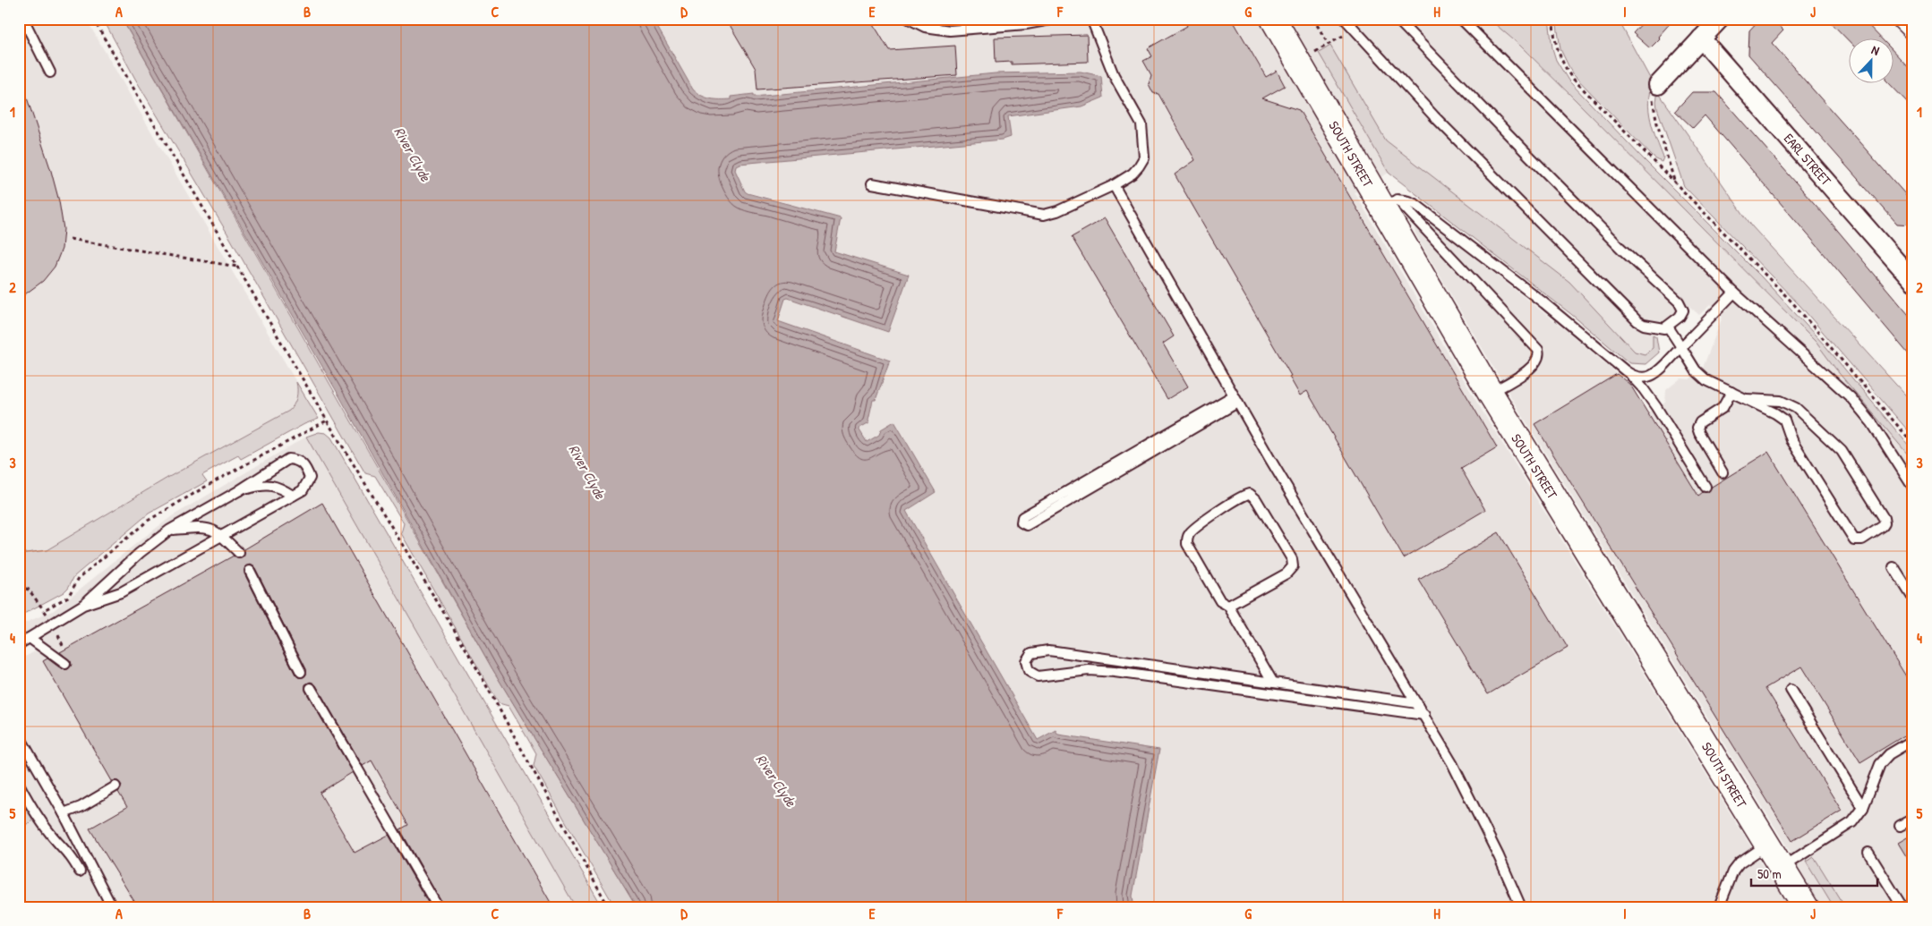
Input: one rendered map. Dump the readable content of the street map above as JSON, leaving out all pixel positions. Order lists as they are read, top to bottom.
{
  "streets": {
    "street": ["SOUTH STREET", "EARL STREET"]
  },
  "water": ["River Clyde"],
  "scale_bar": "50 m",
  "north": "top",
  "grid": {
    "columns": [
      "A",
      "B",
      "C",
      "D",
      "E",
      "F",
      "G",
      "H",
      "I",
      "J"
    ],
    "rows": [
      "1",
      "2",
      "3",
      "4",
      "5"
    ]
  }
}
